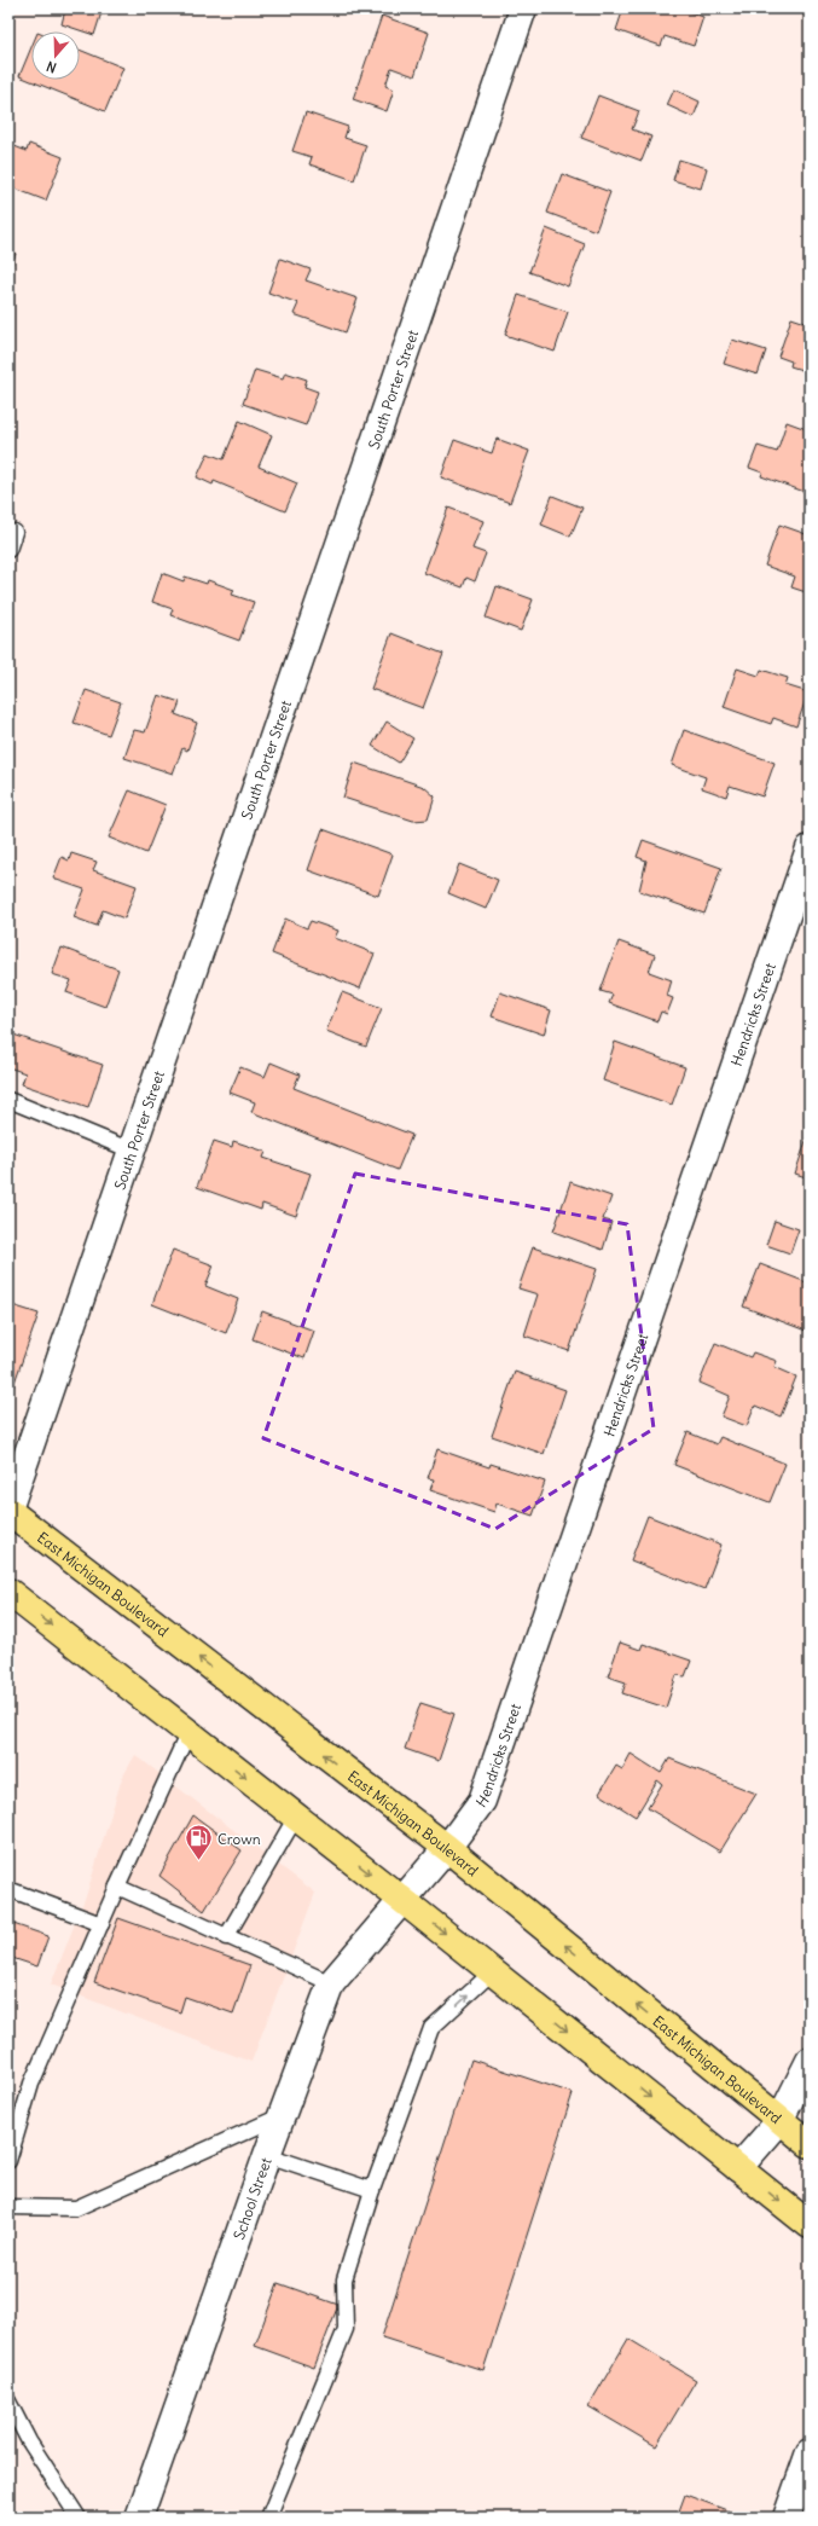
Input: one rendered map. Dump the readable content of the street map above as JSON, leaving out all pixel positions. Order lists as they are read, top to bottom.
{
  "streets": {
    "main road": ["East Michigan Boulevard"],
    "street": ["South Porter Street", "Hendricks Street", "School Street"]
  },
  "crossings": [
    ["South Porter Street", "East Michigan Boulevard"],
    ["Hendricks Street", "East Michigan Boulevard"],
    ["Hendricks Street", "School Street"]
  ],
  "places": {
    "fuel station": ["Crown"]
  },
  "north": "bottom"
}
